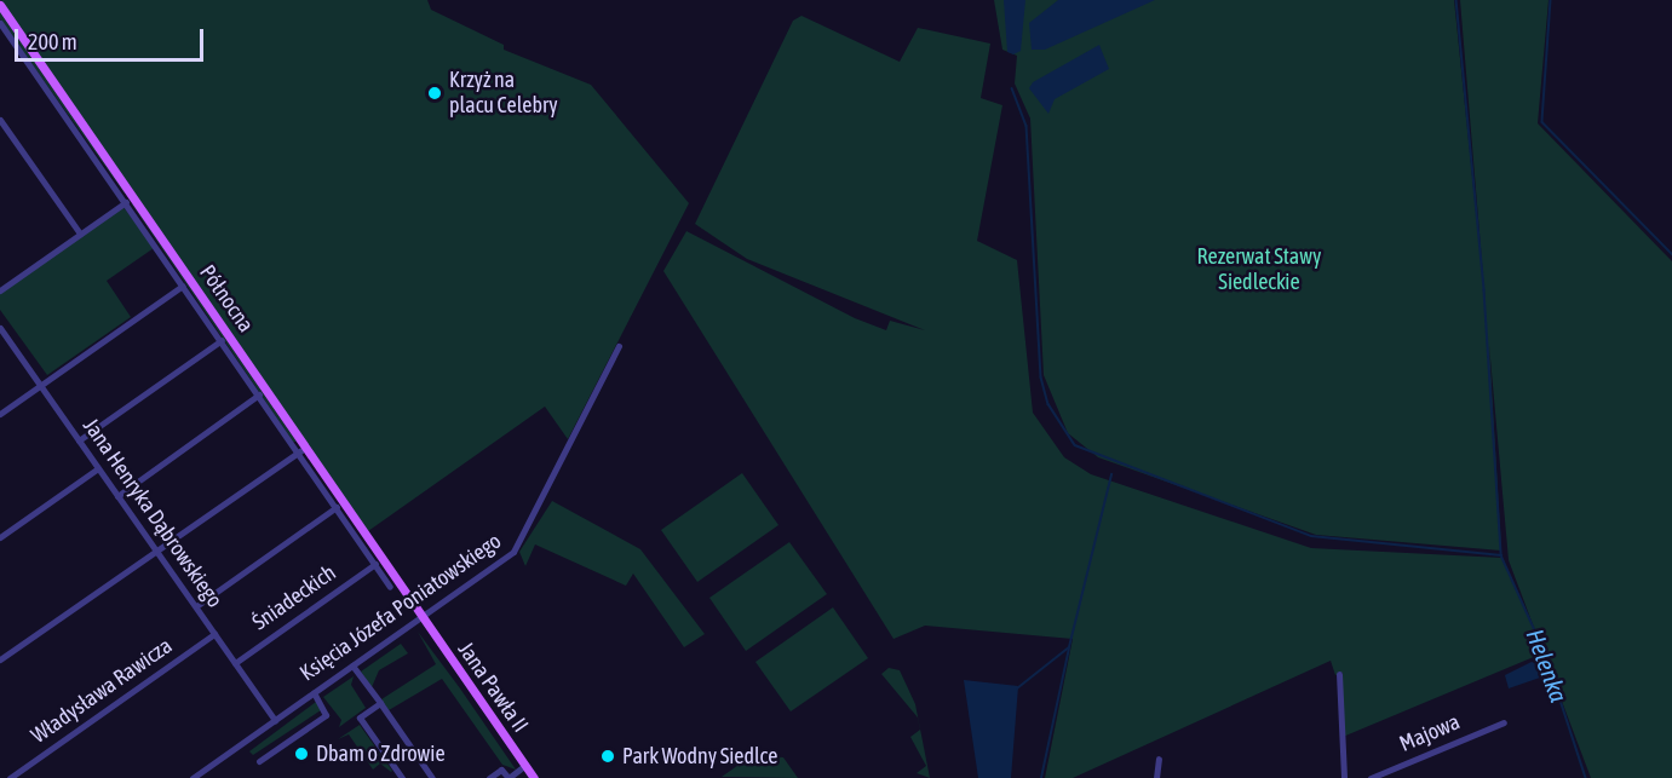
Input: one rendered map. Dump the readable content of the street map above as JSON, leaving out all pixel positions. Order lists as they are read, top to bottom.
{
  "streets": {
    "main road": ["Północna", "Jana Pawła II"],
    "street": [
      "Jana Henryka Dąbrowskiego",
      "Śniadeckich",
      "Księcia Józefa Poniatowskiego",
      "Władysława Rawicza",
      "Majowa"
    ]
  },
  "crossings": [
    ["Północna", "Śniadeckich"],
    ["Północna", "Księcia Józefa Poniatowskiego"],
    ["Północna", "Jana Pawła II"],
    ["Jana Henryka Dąbrowskiego", "Śniadeckich"],
    ["Jana Henryka Dąbrowskiego", "Księcia Józefa Poniatowskiego"],
    ["Jana Henryka Dąbrowskiego", "Władysława Rawicza"],
    ["Księcia Józefa Poniatowskiego", "Jana Pawła II"]
  ],
  "water": ["Helenka"],
  "parks": ["Rezerwat Stawy Siedleckie"],
  "places": ["Krzyż na placu Celebry", "Dbam o Zdrowie", "Park Wodny Siedlce"],
  "scale_bar": "200 m"
}
